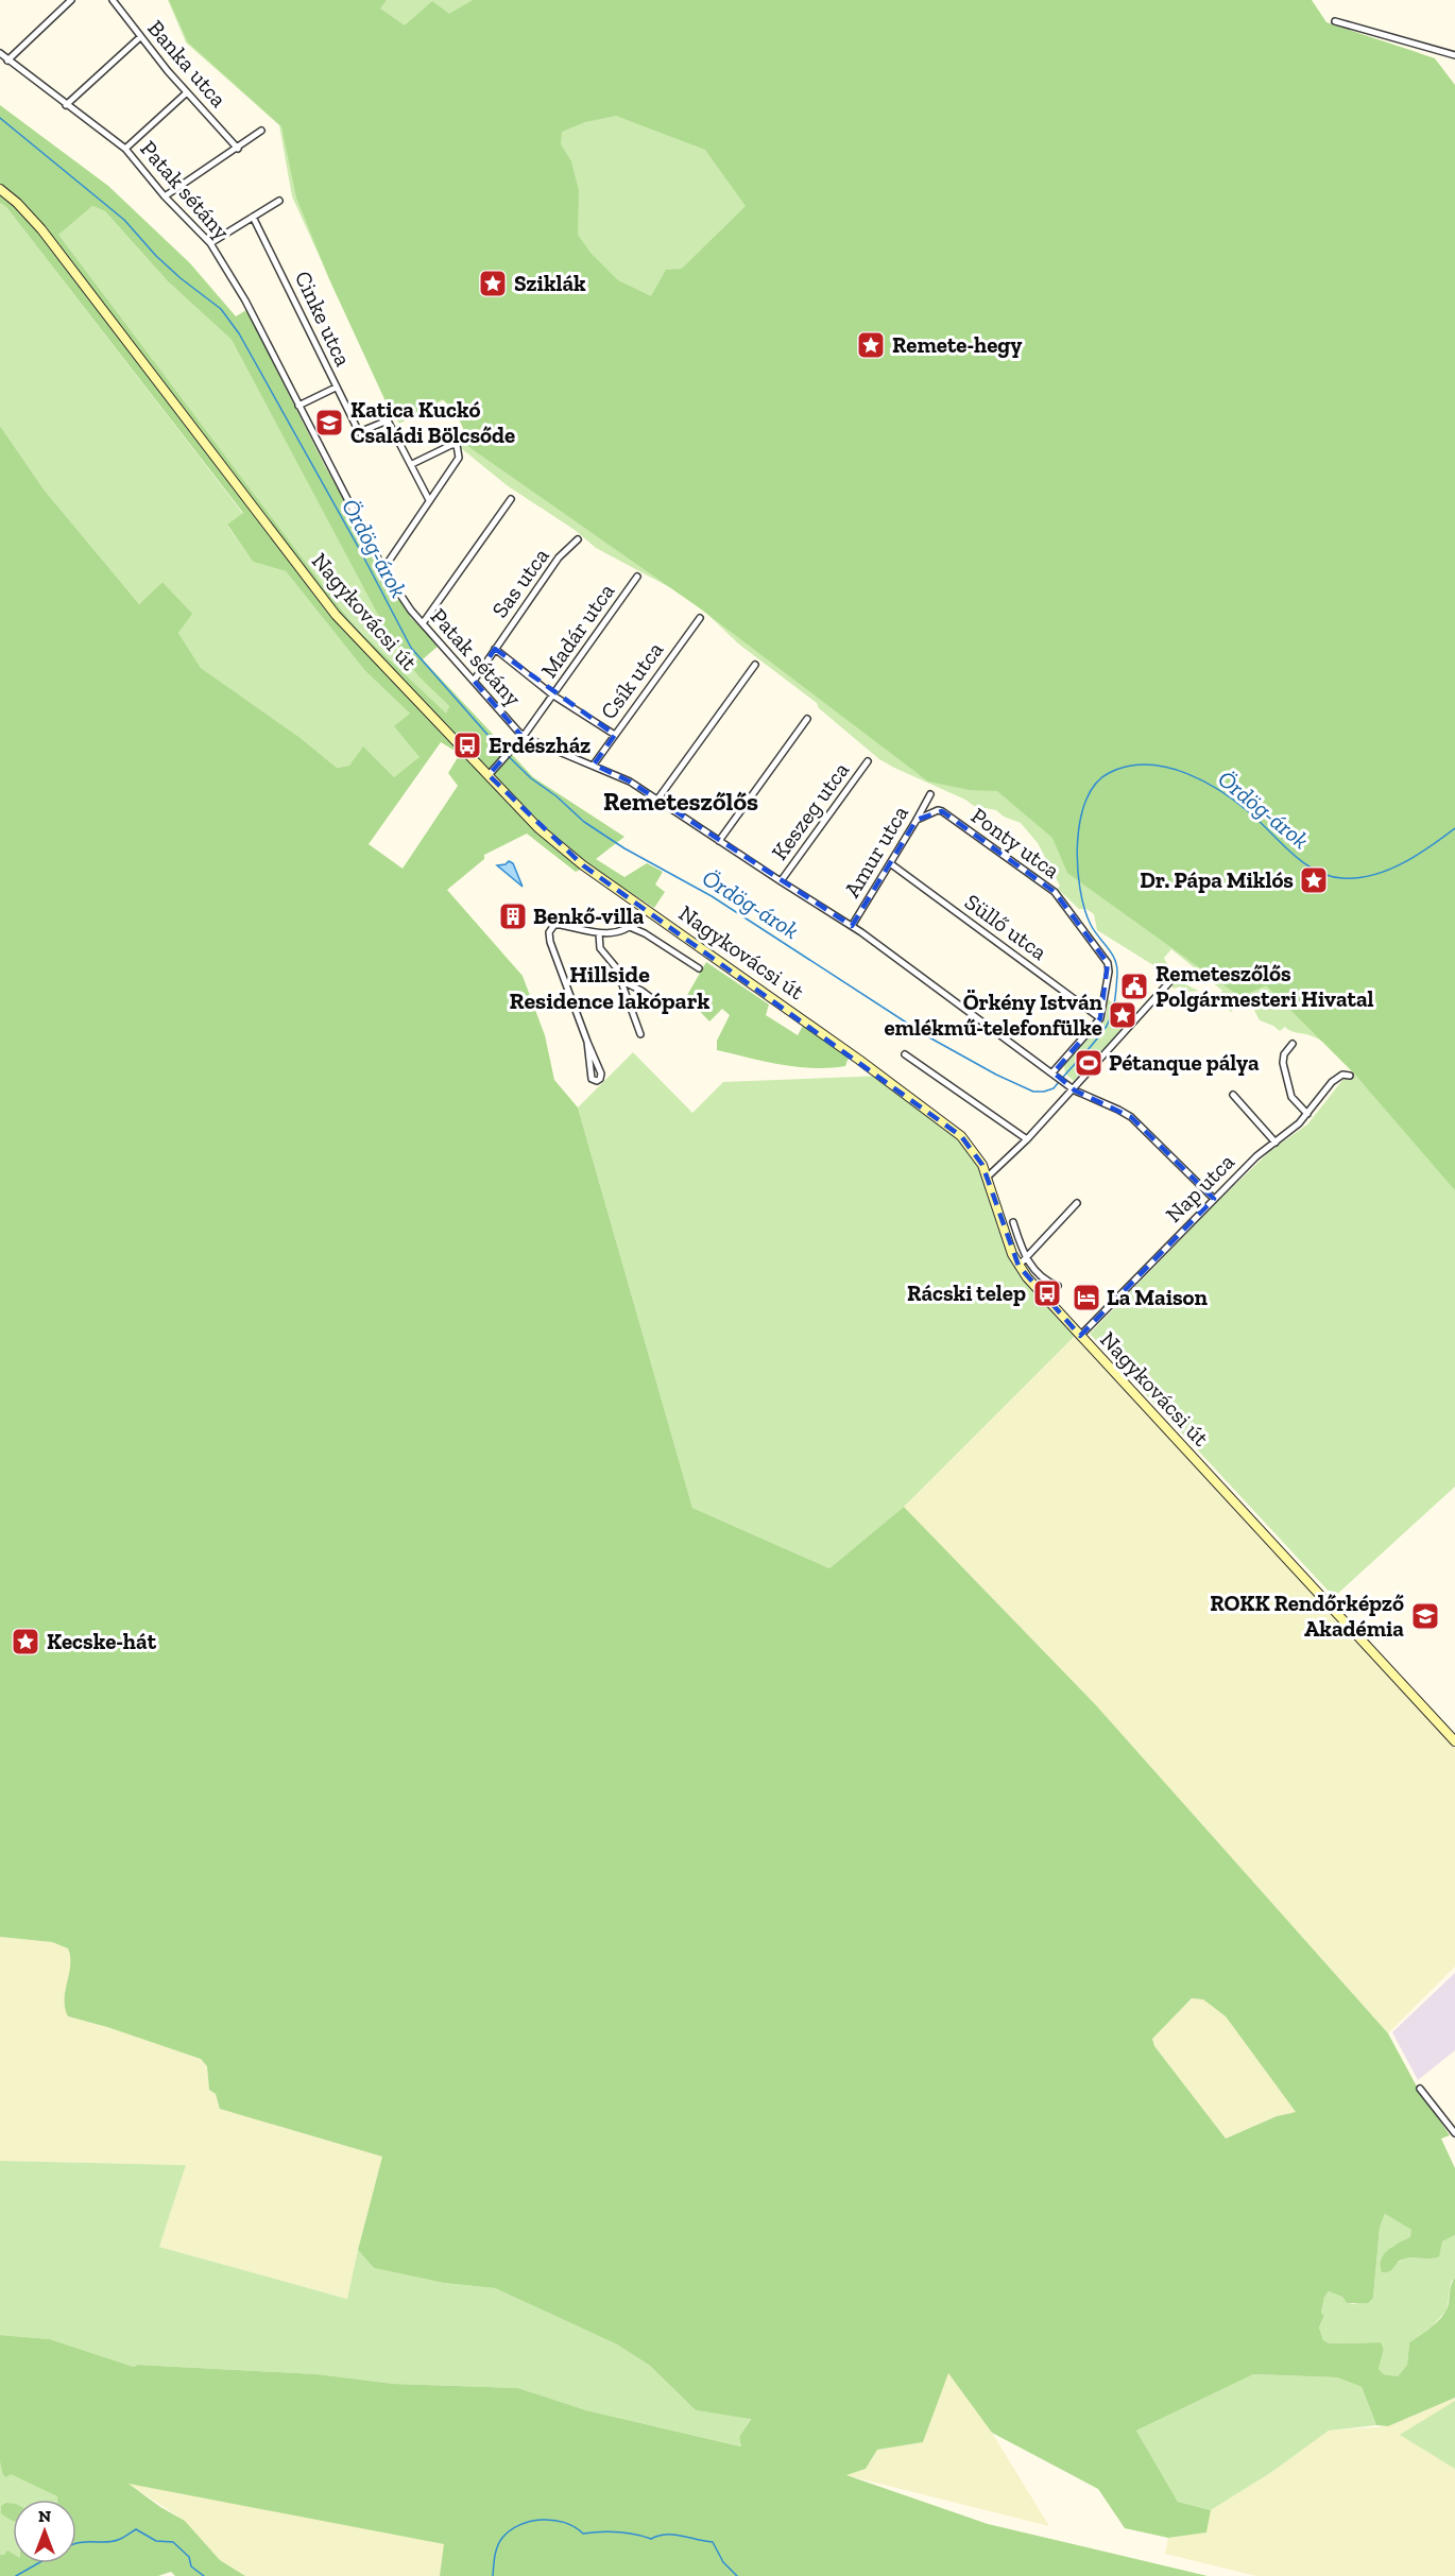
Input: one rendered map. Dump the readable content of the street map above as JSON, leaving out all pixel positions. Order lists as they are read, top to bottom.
{
  "streets": {
    "street": [
      "Banka utca",
      "Patak sétány",
      "Cinke utca",
      "Sas utca",
      "Nagykovácsi út",
      "Madár utca",
      "Csík utca",
      "Keszeg utca",
      "Ponty utca",
      "Amur utca",
      "Süllő utca",
      "Nap utca"
    ]
  },
  "crossings": [
    ["Patak sétány", "Sas utca"],
    ["Patak sétány", "Madár utca"],
    ["Patak sétány", "Csík utca"],
    ["Patak sétány", "Keszeg utca"],
    ["Patak sétány", "Amur utca"],
    ["Patak sétány", "Nap utca"],
    ["Nagykovácsi út", "Madár utca"],
    ["Nagykovácsi út", "Nap utca"],
    ["Ponty utca", "Amur utca"],
    ["Ponty utca", "Süllő utca"],
    ["Amur utca", "Süllő utca"]
  ],
  "districts": ["Remeteszőlős", "Hillside Residence lakópark"],
  "water": ["Ördög-árok"],
  "places": {
    "place": [
      "Sziklák",
      "Remete-hegy",
      "Dr. Pápa Miklós",
      "Örkény István emlékmű-telefonfülke",
      "Kecske-hát"
    ],
    "school or university": ["Katica Kuckó Családi Bölcsőde", "ROKK Rendőrképző Akadémia"],
    "bus stop": ["Erdészház", "Rácski telep"],
    "building": ["Benkő-villa"],
    "public building": ["Remeteszőlős Polgármesteri Hivatal"],
    "sports": ["Pétanque pálya"],
    "hotel": ["La Maison"]
  },
  "north": "top"
}
